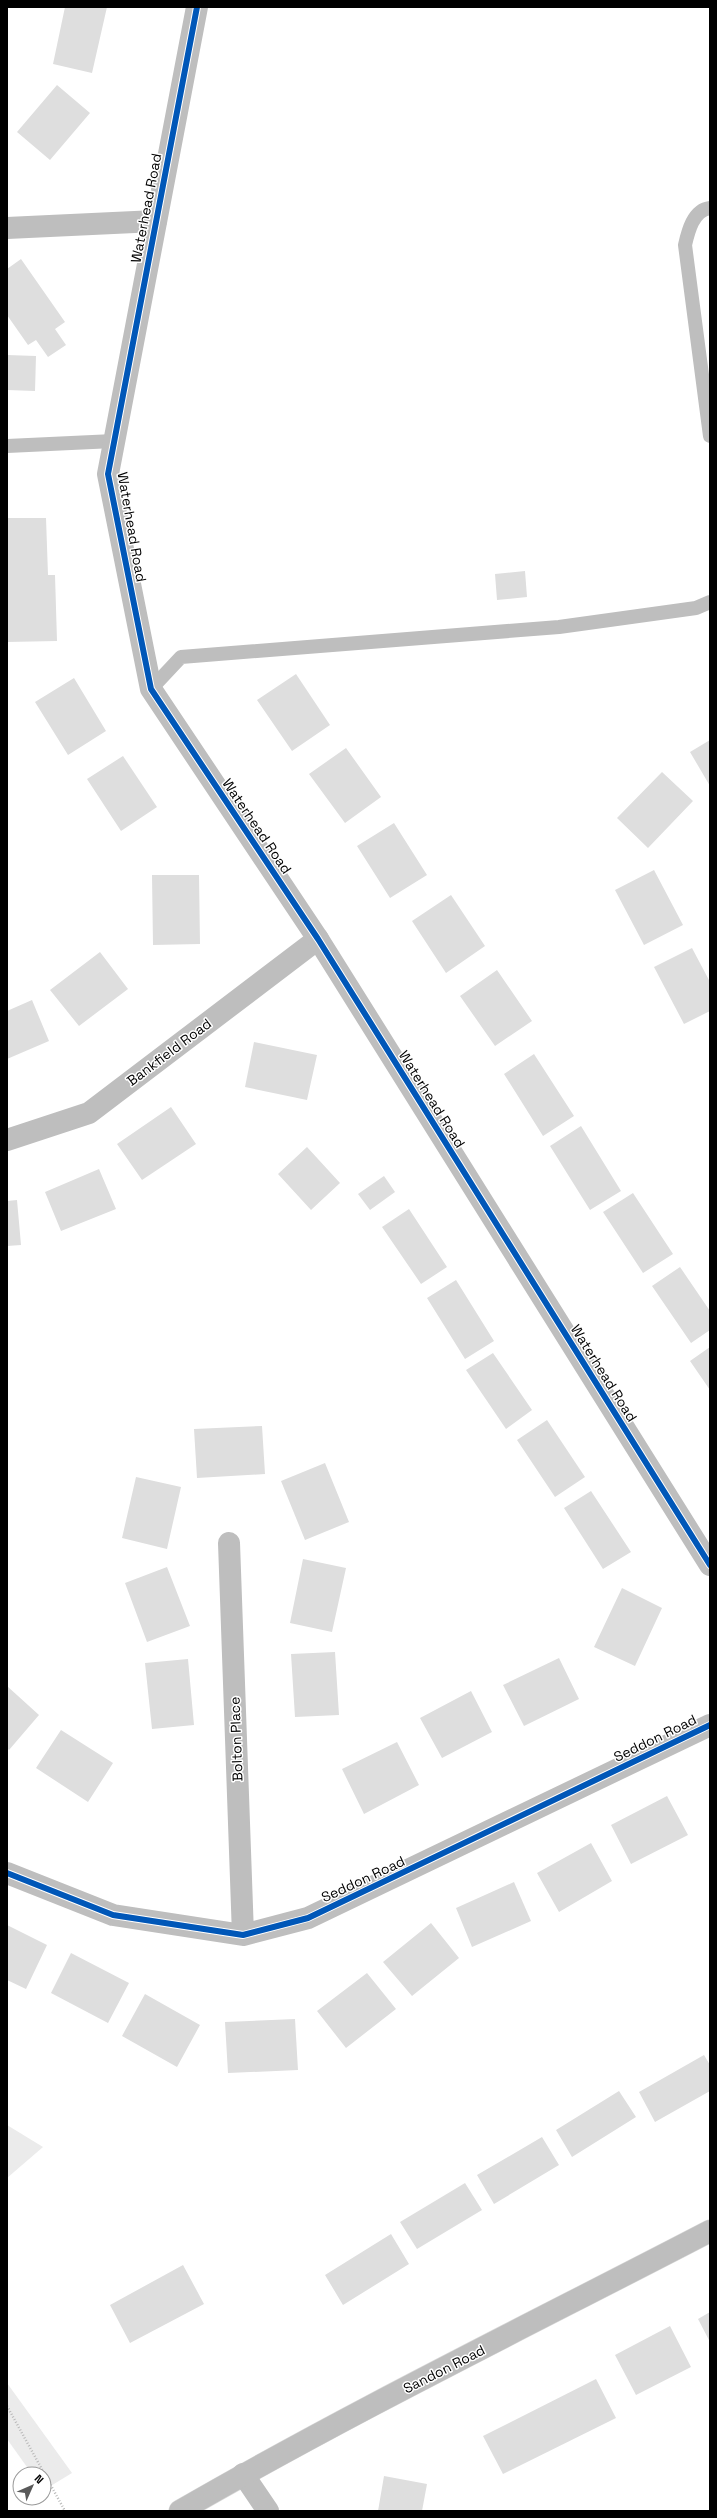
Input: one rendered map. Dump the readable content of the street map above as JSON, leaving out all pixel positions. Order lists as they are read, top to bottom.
{
  "streets": {
    "main road": [
      "Waterhead Road",
      "Bankfield Road",
      "Seddon Road",
      "Bolton Place",
      "Sandon Road"
    ]
  },
  "crossings": [
    ["Waterhead Road", "Bankfield Road"],
    ["Seddon Road", "Bolton Place"]
  ],
  "north": "top right"
}
